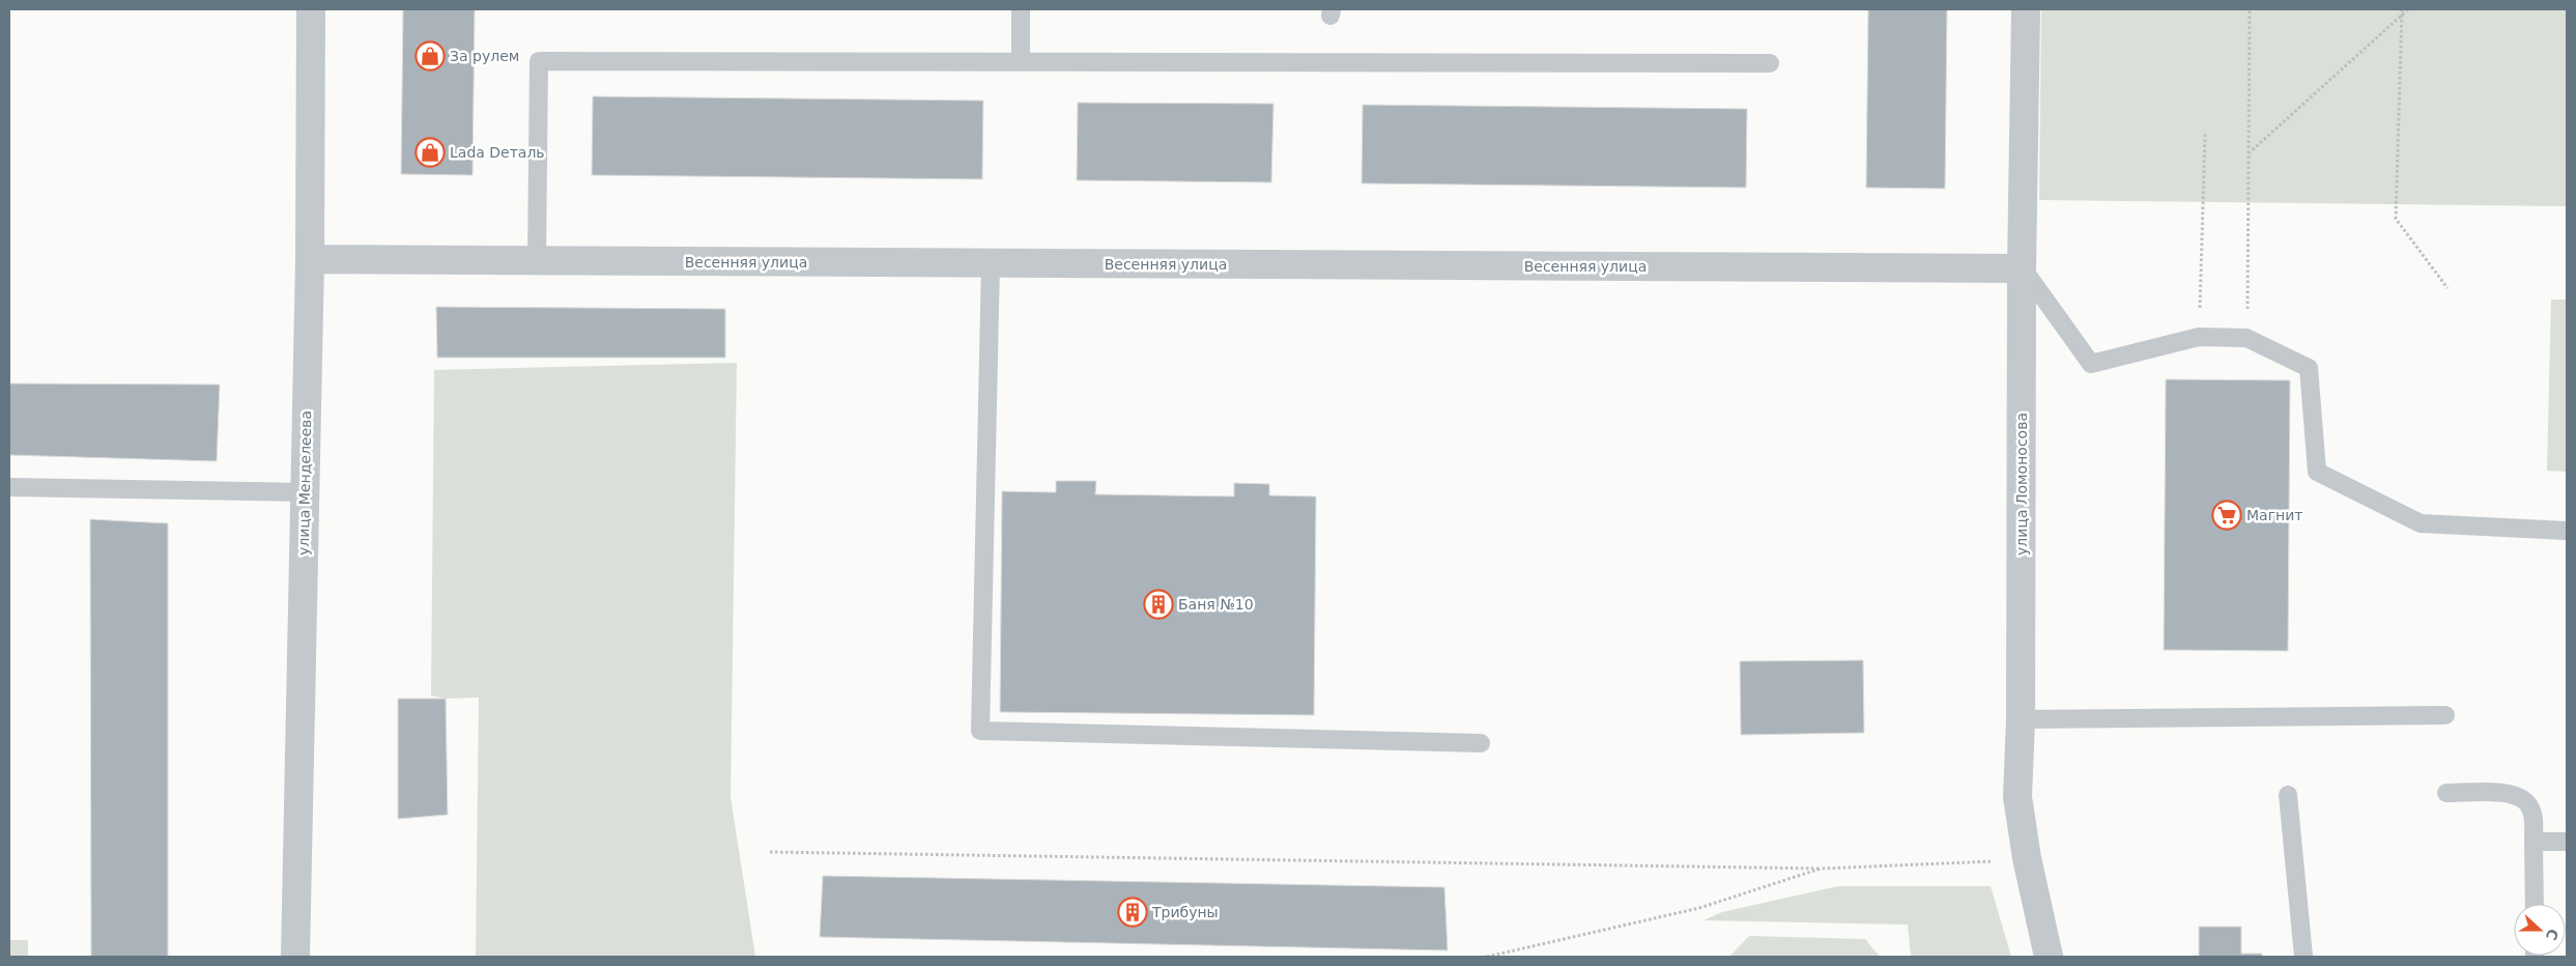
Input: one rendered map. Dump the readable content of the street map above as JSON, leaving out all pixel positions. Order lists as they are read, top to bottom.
{
  "streets": {
    "street": ["Весенняя улица", "улица Менделеева", "улица Ломоносова"]
  },
  "crossings": [
    ["Весенняя улица", "улица Менделеева"],
    ["Весенняя улица", "улица Ломоносова"]
  ],
  "places": {
    "shop": ["За рулем", "Lada Dеталь"],
    "supermarket": ["Магнит"],
    "building": ["Баня №10", "Трибуны"]
  },
  "north": "right"
}
